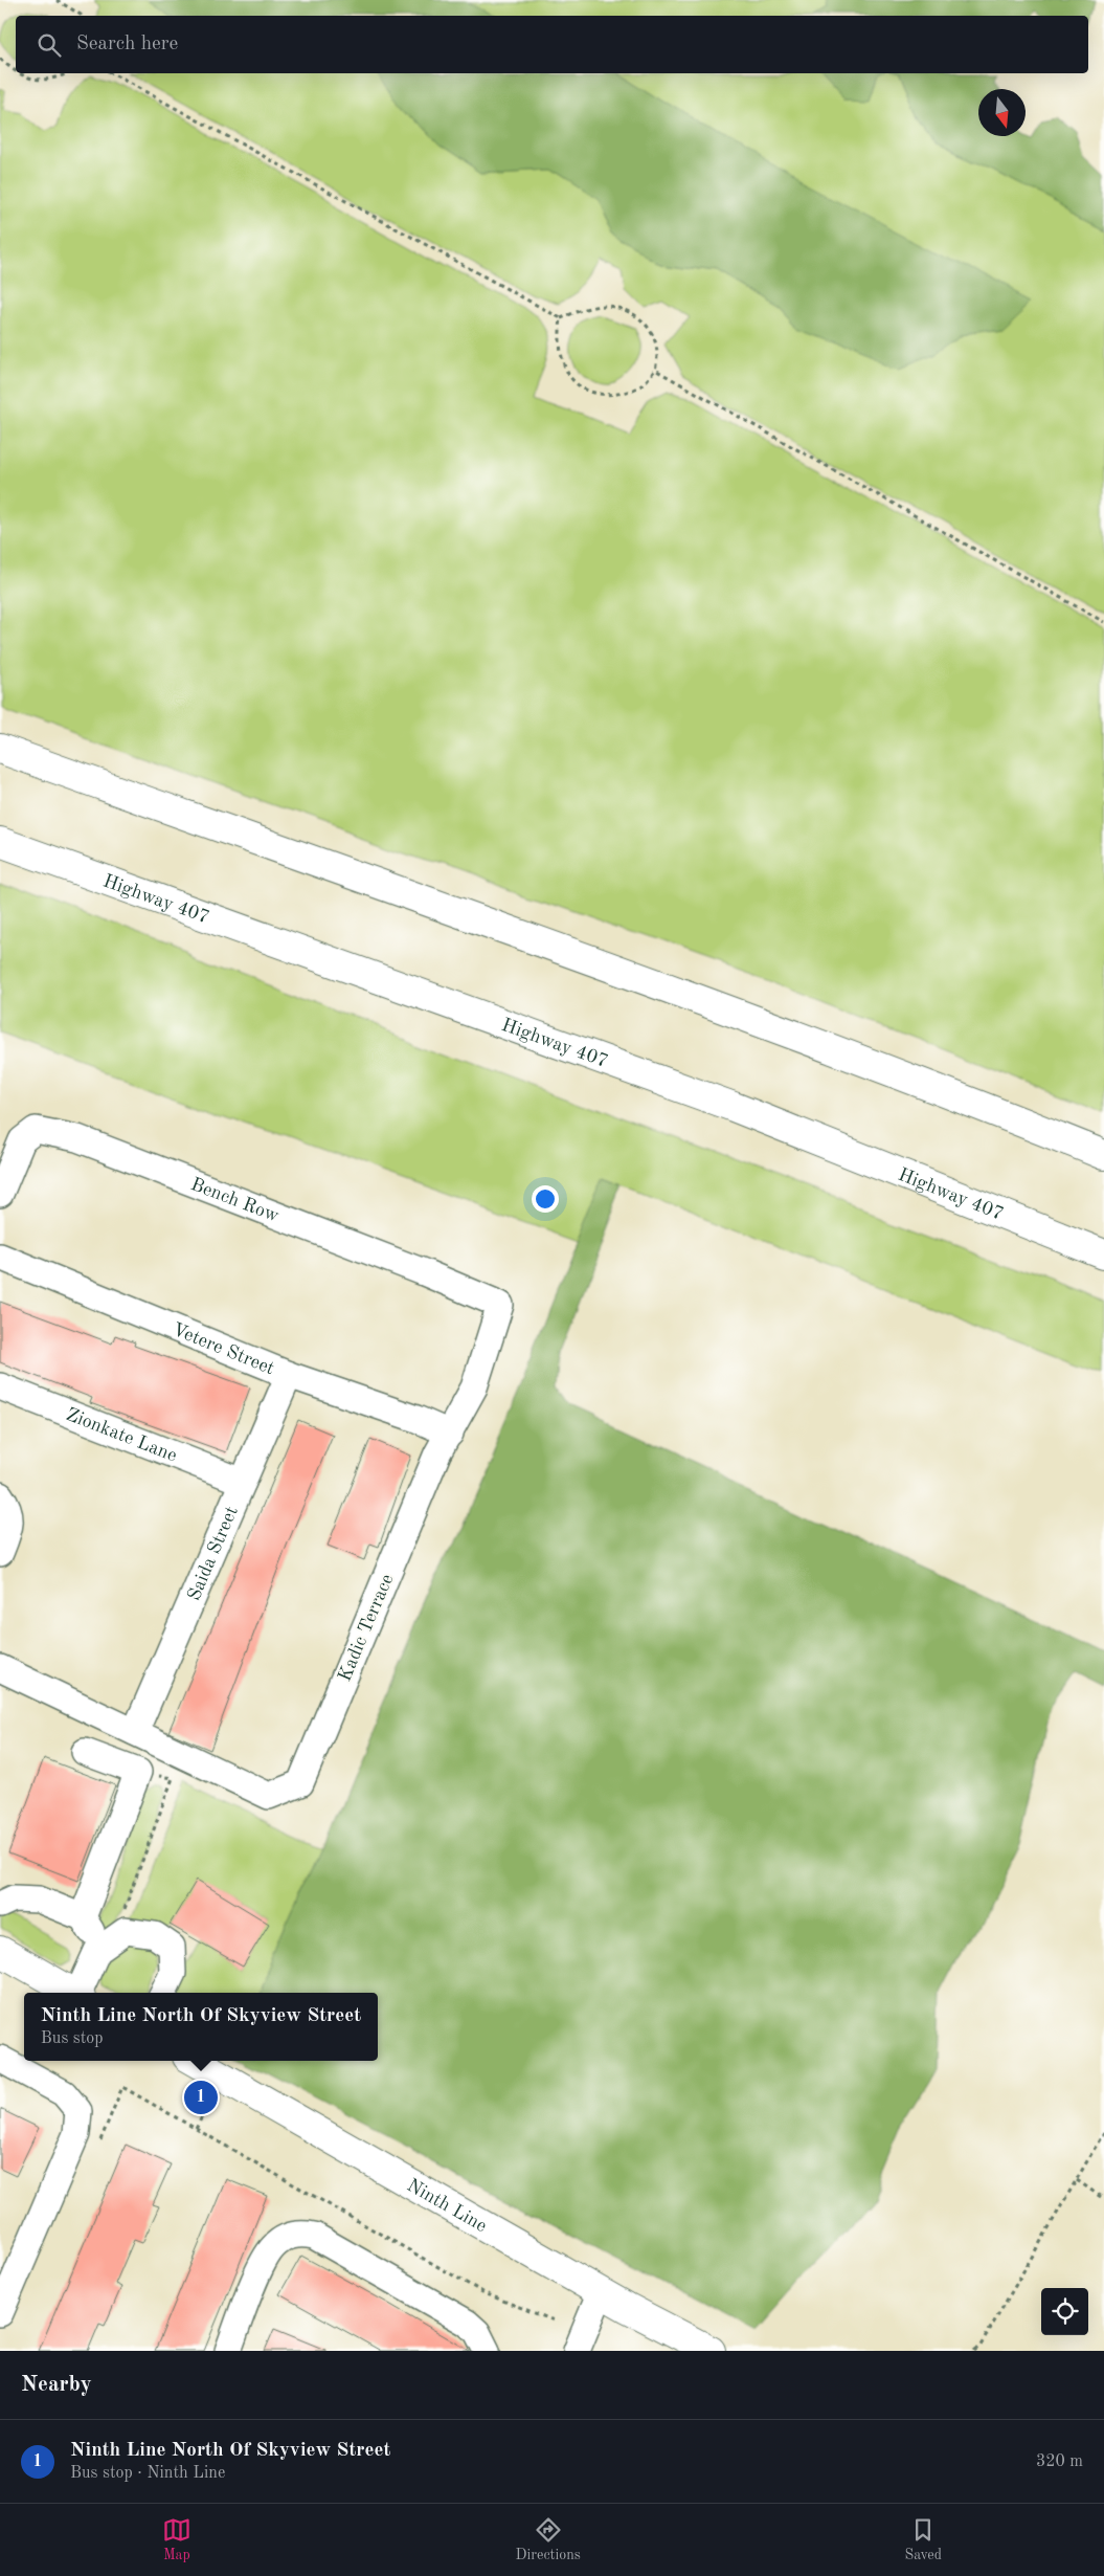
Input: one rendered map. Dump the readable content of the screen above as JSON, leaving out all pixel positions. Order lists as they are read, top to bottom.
{
  "streets": {
    "main road": ["Highway 407", "Ninth Line"],
    "street": [
      "Bench Row",
      "Vetere Street",
      "Zionkate Lane",
      "Saida Street",
      "Kadic Terrace"
    ]
  },
  "crossings": [
    ["Bench Row", "Kadic Terrace"],
    ["Vetere Street", "Saida Street"],
    ["Vetere Street", "Kadic Terrace"],
    ["Zionkate Lane", "Saida Street"],
    ["Saida Street", "Kadic Terrace"]
  ],
  "north": "bottom",
  "page": {
    "search": "Search here",
    "popup": ["Ninth Line North Of Skyview Street", "Bus stop"],
    "pins": "1",
    "heading": "Nearby",
    "list": [
      {
        "mark": "1",
        "name": "Ninth Line North Of Skyview Street",
        "note": "Bus stop · Ninth Line",
        "value": "320 m"
      }
    ],
    "nav": ["Map", "Directions", "Saved"]
  }
}
